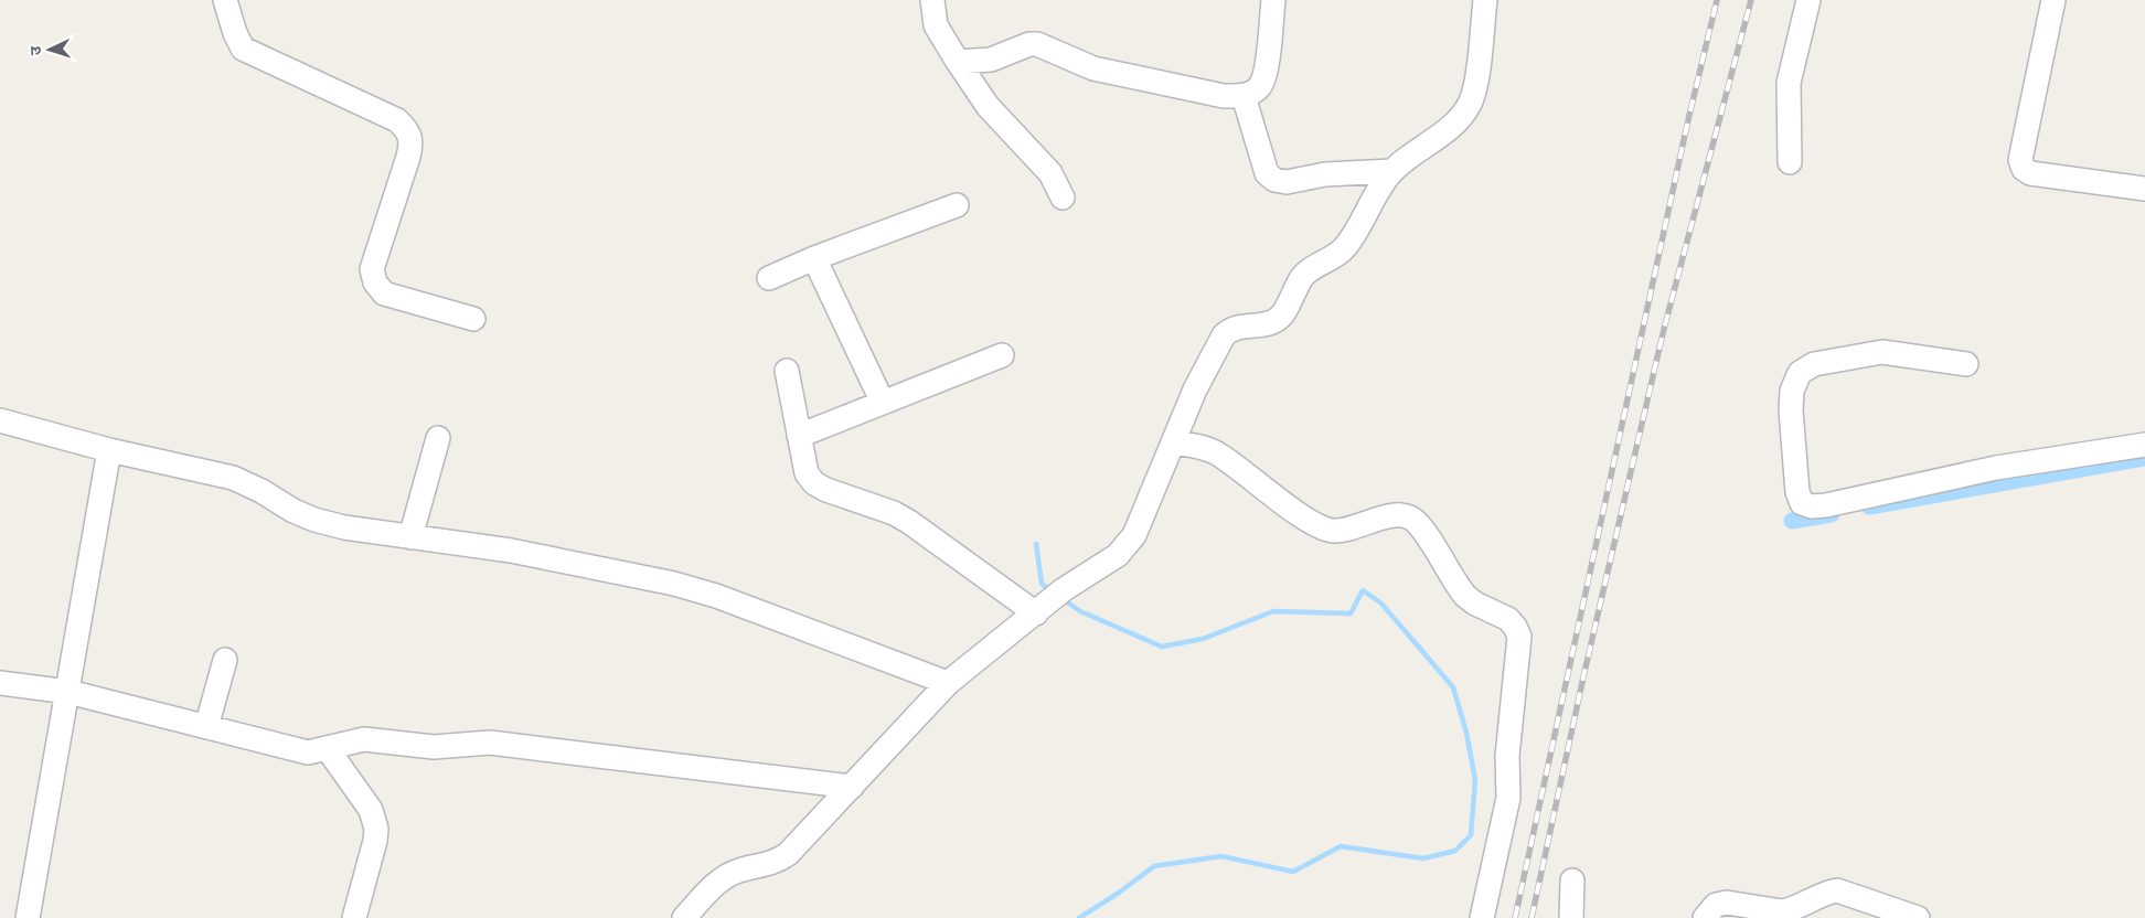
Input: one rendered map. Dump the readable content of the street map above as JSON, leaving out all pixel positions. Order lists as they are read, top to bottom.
{
  "north": "left"
}
